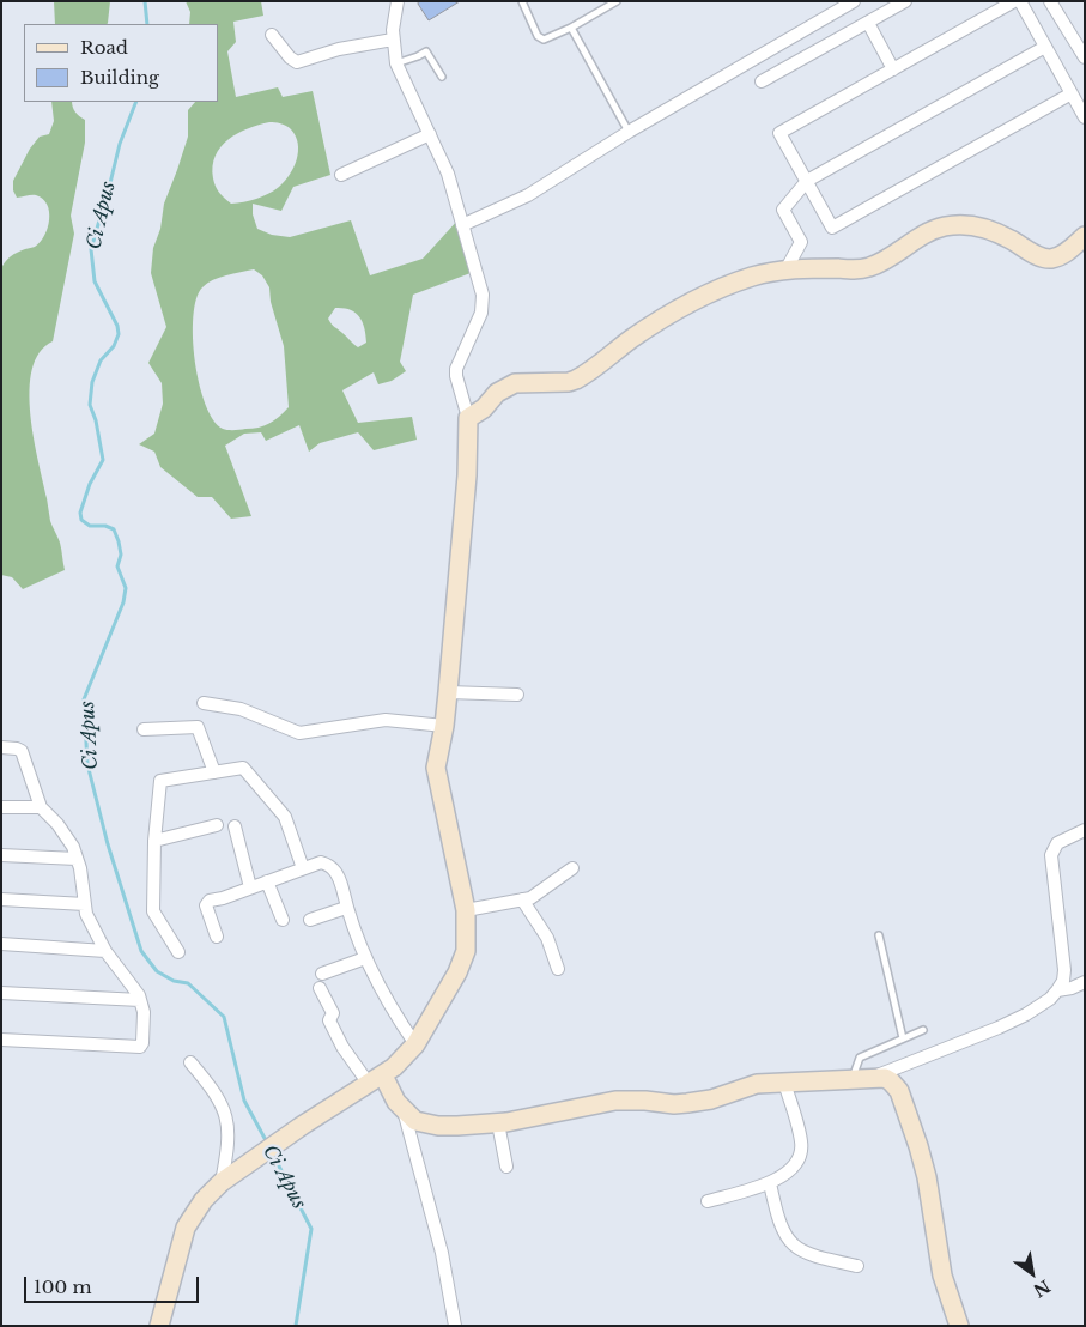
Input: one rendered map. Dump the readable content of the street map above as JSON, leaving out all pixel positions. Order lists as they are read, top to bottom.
{
  "water": ["Ci Apus"],
  "legend": ["Road", "Building"],
  "scale_bar": "100 m",
  "north": "bottom right"
}
